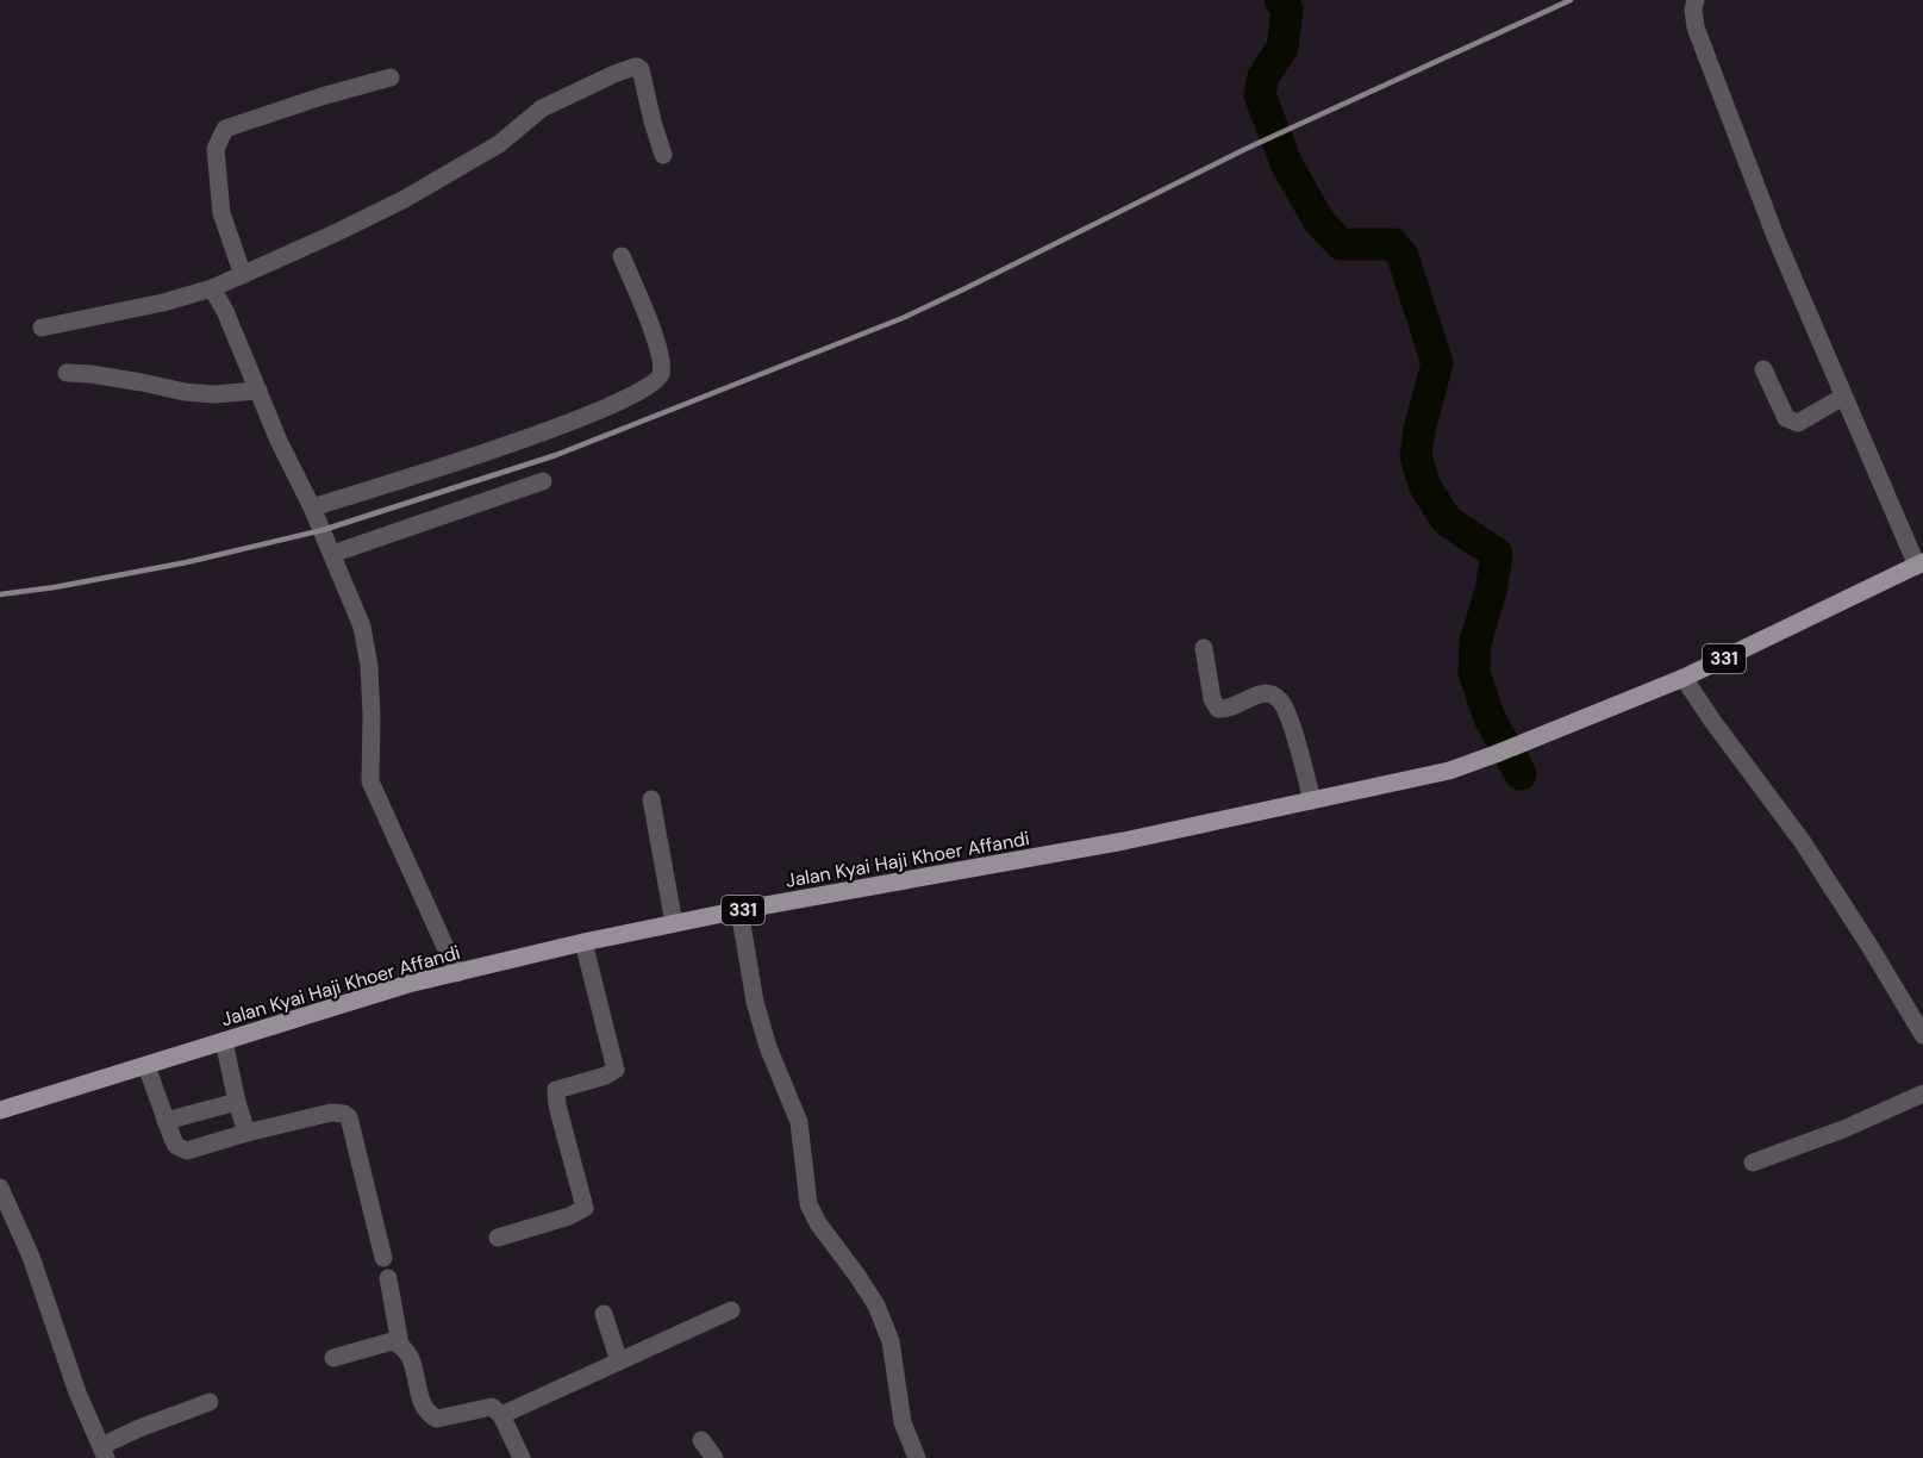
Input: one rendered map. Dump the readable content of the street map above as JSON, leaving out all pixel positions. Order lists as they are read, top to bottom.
{
  "streets": {
    "main road": ["331", "Jalan Kyai Haji Khoer Affandi"]
  },
  "crossings": [
    ["331", "Jalan Kyai Haji Khoer Affandi"]
  ]
}
